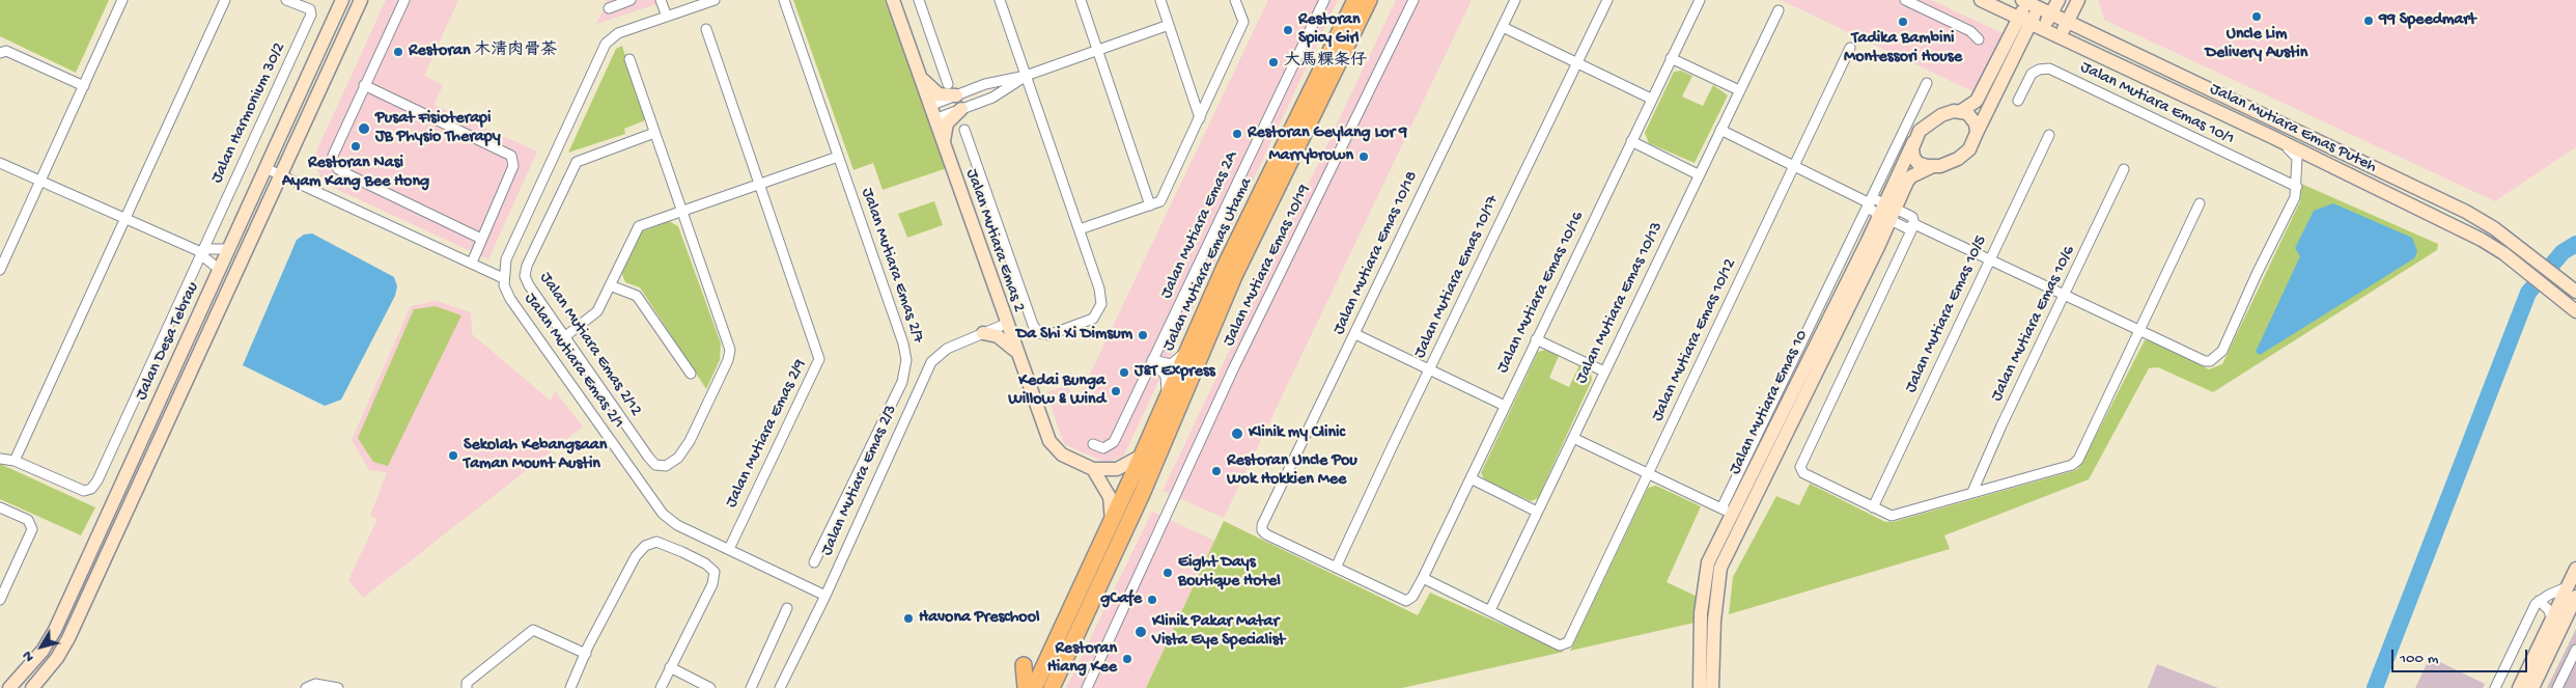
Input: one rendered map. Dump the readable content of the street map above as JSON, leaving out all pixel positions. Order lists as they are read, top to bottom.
{
  "streets": {
    "main road": ["Jalan Mutiara Emas Utama"],
    "street": [
      "Jalan Mutiara Emas 10/1",
      "Jalan Harmonium 30/2",
      "Jalan Mutiara Emas Puteh",
      "Jalan Mutiara Emas 2A",
      "Jalan Mutiara Emas 2",
      "Jalan Mutiara Emas 10/18",
      "Jalan Mutiara Emas 2/7",
      "Jalan Mutiara Emas 10/19",
      "Jalan Mutiara Emas 10/17",
      "Jalan Mutiara Emas 10/16",
      "Jalan Mutiara Emas 10/13",
      "Jalan Mutiara Emas 10/5",
      "Jalan Mutiara Emas 10/6",
      "Jalan Mutiara Emas 10/12",
      "Jalan Desa Tebrau",
      "Jalan Mutiara Emas 2/12",
      "Jalan Mutiara Emas 2/1",
      "Jalan Mutiara Emas 10",
      "Jalan Mutiara Emas 2/9",
      "Jalan Mutiara Emas 2/3"
    ]
  },
  "crossings": [
    ["Jalan Mutiara Emas 2", "Jalan Mutiara Emas Utama"],
    ["Jalan Mutiara Emas 2", "Jalan Mutiara Emas 2/3"],
    ["Jalan Mutiara Emas 10/18", "Jalan Mutiara Emas 10/17"],
    ["Jalan Mutiara Emas 10/18", "Jalan Mutiara Emas 10/16"],
    ["Jalan Mutiara Emas 10/17", "Jalan Mutiara Emas 10/16"],
    ["Jalan Mutiara Emas 10/13", "Jalan Mutiara Emas 10/12"],
    ["Jalan Mutiara Emas 2/1", "Jalan Mutiara Emas 2/9"],
    ["Jalan Mutiara Emas 2/1", "Jalan Mutiara Emas 2/3"]
  ],
  "places": [
    "Uncle Lim Delivery Austin",
    "99 Speedmart",
    "Tadika Bambini Montessori House",
    "Restoran Spicy Girl",
    "Restoran 木清肉骨茶",
    "大馬粿条仔",
    "Pusat Fisioterapi JB Physio Therapy",
    "Restoran Geylang Lor 9",
    "Restoran Nasi Ayam Kang Bee Hong",
    "Marrybrown",
    "Da Shi Xi Dimsum",
    "J&T Express",
    "Kedai Bunga Willow & Wind",
    "Klinik my Clinic",
    "Sekolah Kebangsaan Taman Mount Austin",
    "Restoran Uncle Pou Wok Hokkien Mee",
    "Eight Days Boutique Hotel",
    "gCafe",
    "Havona Preschool",
    "Klinik Pakar Matar Vista Eye Specialist",
    "Restoran Hiang Kee"
  ],
  "scale_bar": "100 m",
  "north": "bottom left"
}
